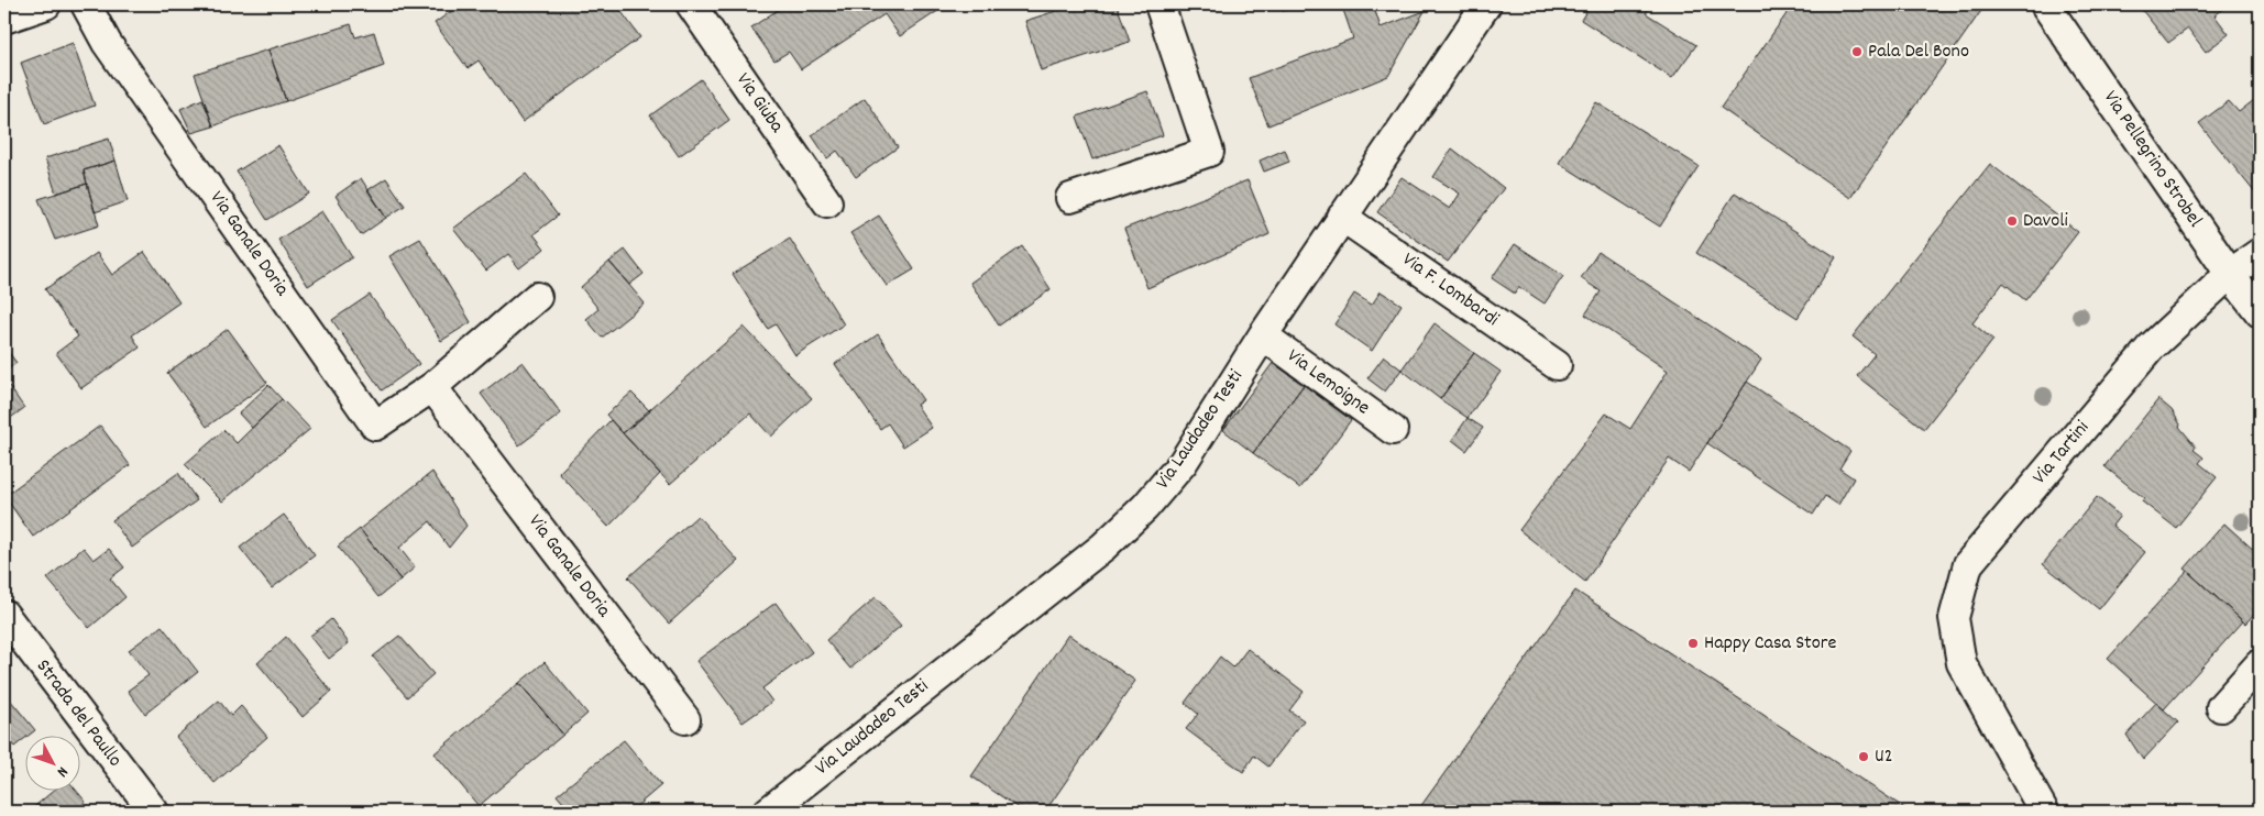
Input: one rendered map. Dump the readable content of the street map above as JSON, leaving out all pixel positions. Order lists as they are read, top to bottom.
{
  "streets": {
    "street": [
      "Via Giuba",
      "Via Pellegrino Strobel",
      "Via Ganale Doria",
      "Via F. Lombardi",
      "Via Lemoigne",
      "Via Laudadeo Testi",
      "Via Tartini",
      "Strada del Paullo"
    ]
  },
  "crossings": [
    ["Via Pellegrino Strobel", "Via Tartini"],
    ["Via F. Lombardi", "Via Laudadeo Testi"],
    ["Via Lemoigne", "Via Laudadeo Testi"]
  ],
  "places": [
    "Pala Del Bono",
    "Davoli",
    "Happy Casa Store",
    "U2"
  ],
  "north": "bottom right"
}
